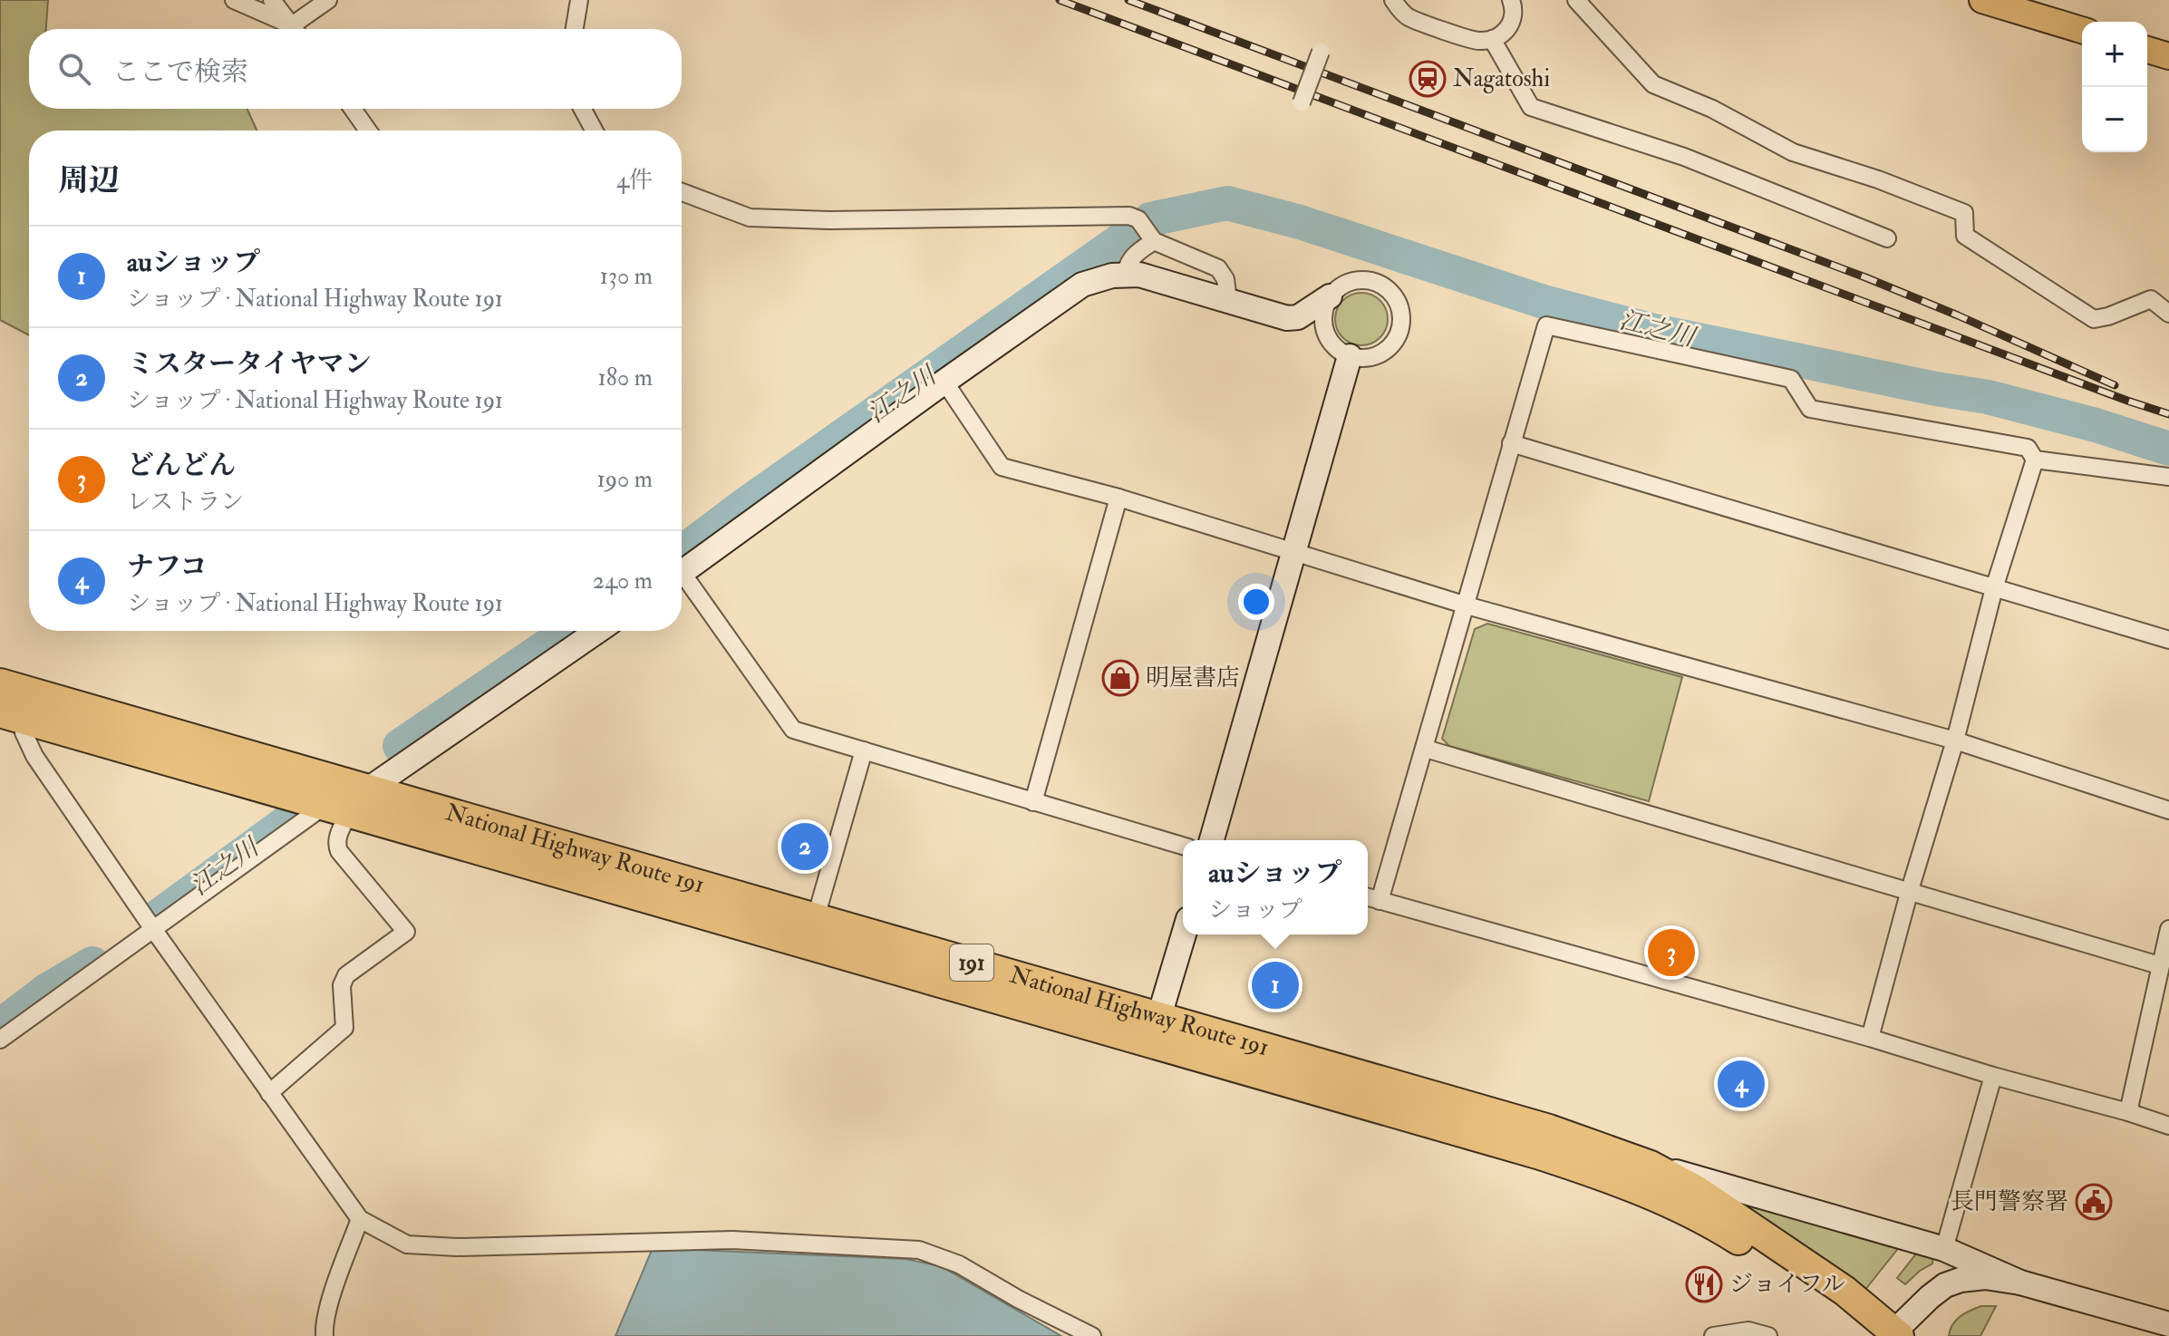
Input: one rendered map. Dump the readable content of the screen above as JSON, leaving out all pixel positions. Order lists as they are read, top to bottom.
{
  "streets": {
    "highway": ["National Highway Route 191", "191"]
  },
  "water": ["江之川"],
  "places": {
    "station": ["Nagatoshi"],
    "shop": ["明屋書店"],
    "public building": ["長門警察署"],
    "restaurant": ["ジョイフル"]
  },
  "page": {
    "map_buttons": ["+", "−"],
    "search": "ここで検索",
    "heading": ["周辺", "4件"],
    "list": [
      {
        "mark": "1",
        "name": "auショップ",
        "note": "ショップ · National Highway Route 191",
        "value": "130 m"
      },
      {
        "mark": "2",
        "name": "ミスタータイヤマン",
        "note": "ショップ · National Highway Route 191",
        "value": "180 m"
      },
      {
        "mark": "3",
        "name": "どんどん",
        "note": "レストラン",
        "value": "190 m"
      },
      {
        "mark": "4",
        "name": "ナフコ",
        "note": "ショップ · National Highway Route 191",
        "value": "240 m"
      }
    ],
    "pins": [
      "2",
      "3",
      "1",
      "4"
    ],
    "popup": ["auショップ", "ショップ"]
  }
}
